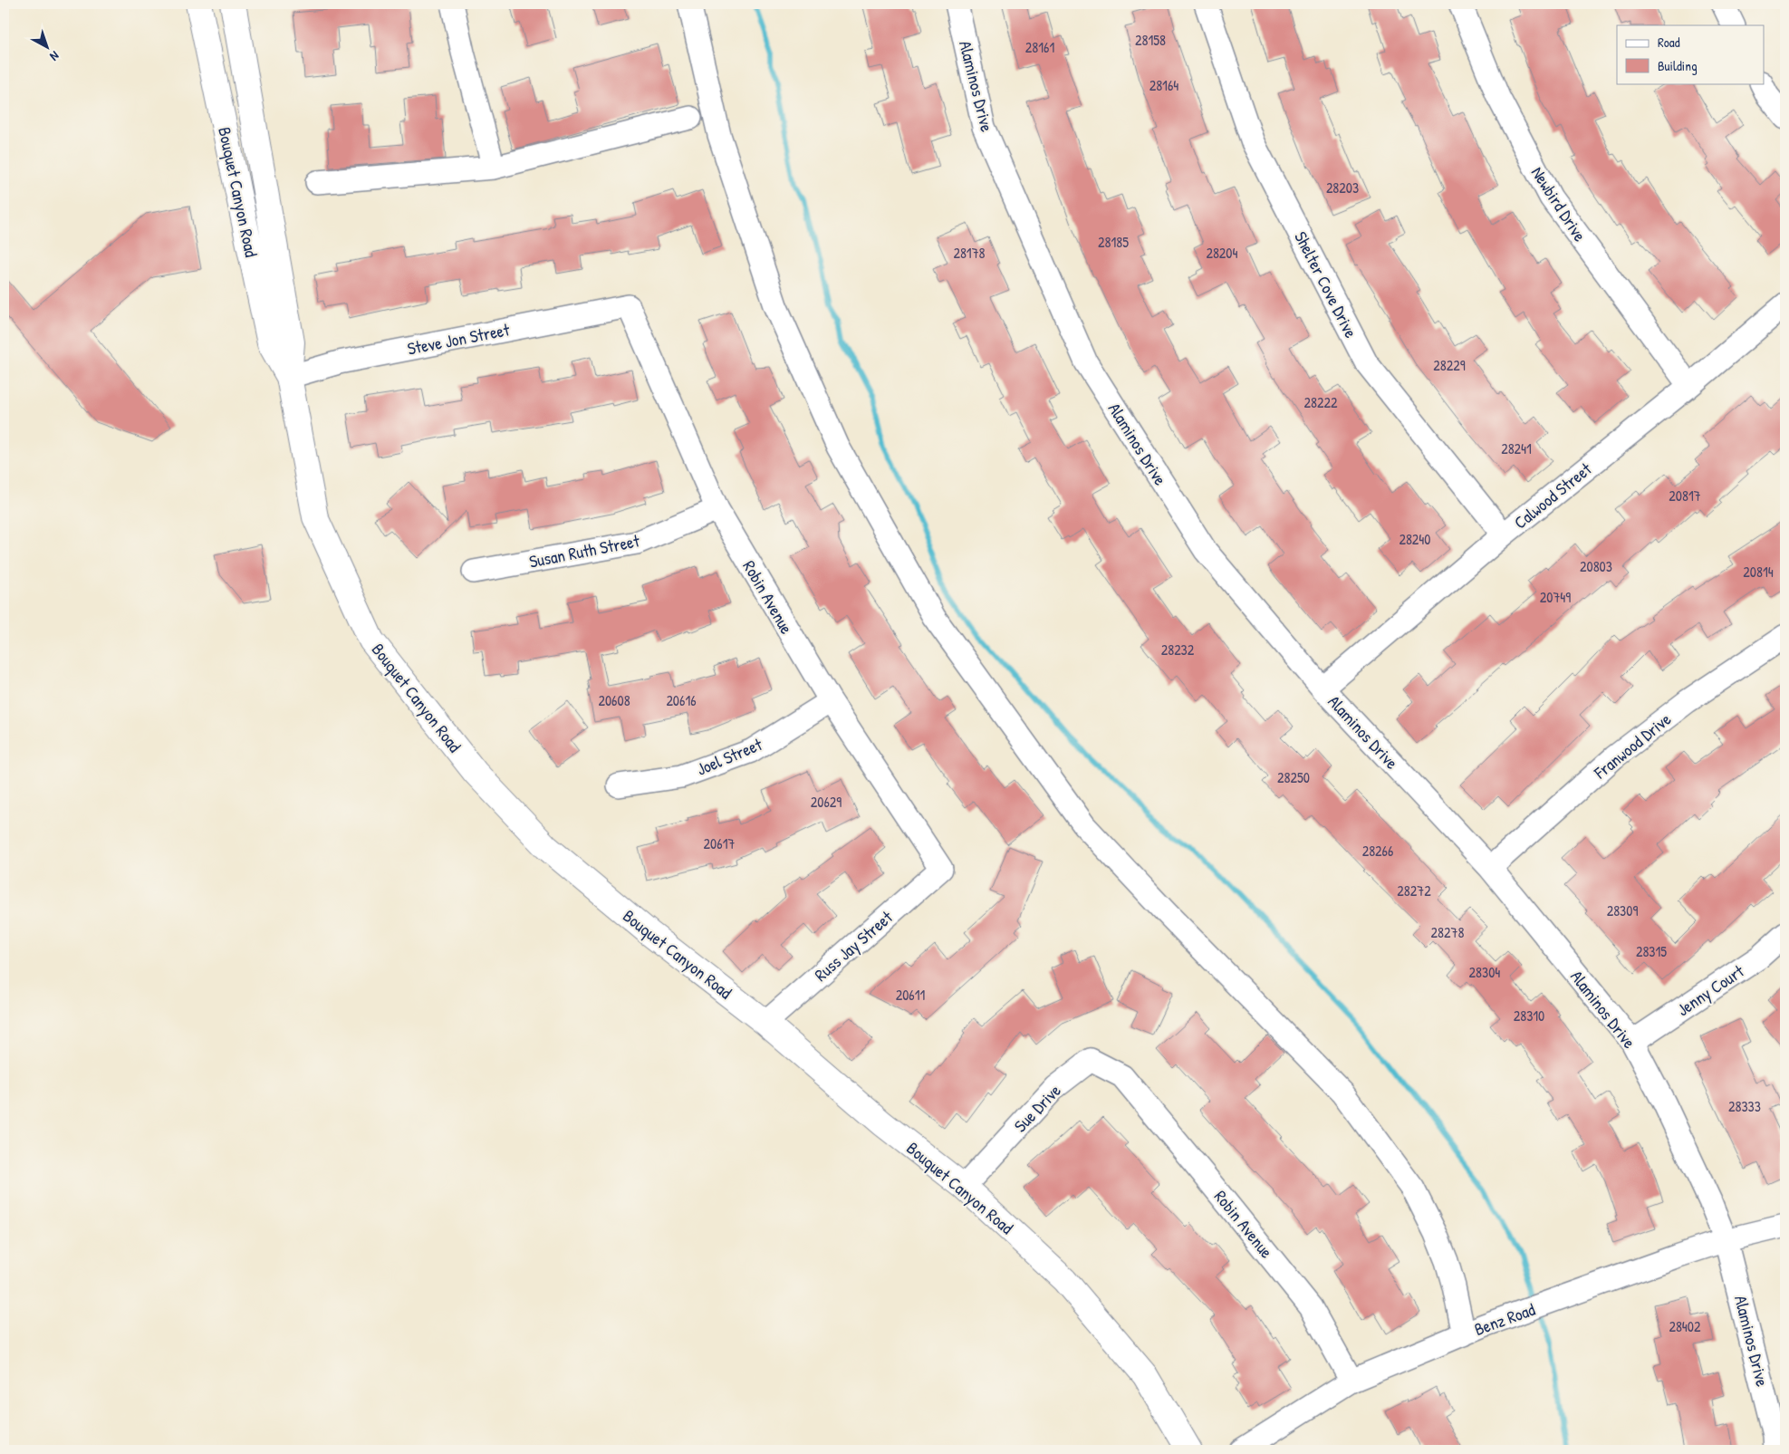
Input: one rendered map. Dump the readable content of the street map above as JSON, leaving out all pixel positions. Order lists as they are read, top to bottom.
{
  "streets": {
    "main road": ["Bouquet Canyon Road"],
    "street": [
      "Alaminos Drive",
      "Newbird Drive",
      "Shelter Cove Drive",
      "Steve Jon Street",
      "Calwood Street",
      "Susan Ruth Street",
      "Robin Avenue",
      "Franwood Drive",
      "Joel Street",
      "Russ Jay Street",
      "Jenny Court",
      "Sue Drive",
      "Benz Road"
    ]
  },
  "crossings": [
    ["Alaminos Drive", "Calwood Street"],
    ["Alaminos Drive", "Franwood Drive"],
    ["Alaminos Drive", "Jenny Court"],
    ["Alaminos Drive", "Benz Road"],
    ["Bouquet Canyon Road", "Steve Jon Street"],
    ["Bouquet Canyon Road", "Russ Jay Street"],
    ["Bouquet Canyon Road", "Sue Drive"],
    ["Newbird Drive", "Calwood Street"],
    ["Shelter Cove Drive", "Calwood Street"],
    ["Steve Jon Street", "Robin Avenue"],
    ["Susan Ruth Street", "Robin Avenue"],
    ["Robin Avenue", "Joel Street"],
    ["Robin Avenue", "Russ Jay Street"],
    ["Robin Avenue", "Sue Drive"],
    ["Robin Avenue", "Benz Road"]
  ],
  "house_numbers": [
    "28158",
    "28161",
    "28164",
    "28203",
    "28185",
    "28178",
    "28204",
    "28229",
    "28222",
    "28241",
    "20817",
    "28240",
    "20803",
    "20814",
    "20749",
    "28232",
    "20608",
    "20616",
    "28250",
    "20629",
    "20617",
    "28266",
    "28272",
    "28309",
    "28278",
    "28315",
    "28304",
    "20611",
    "28310",
    "28333",
    "28402"
  ],
  "legend": ["Road", "Building"],
  "north": "bottom right"
}
